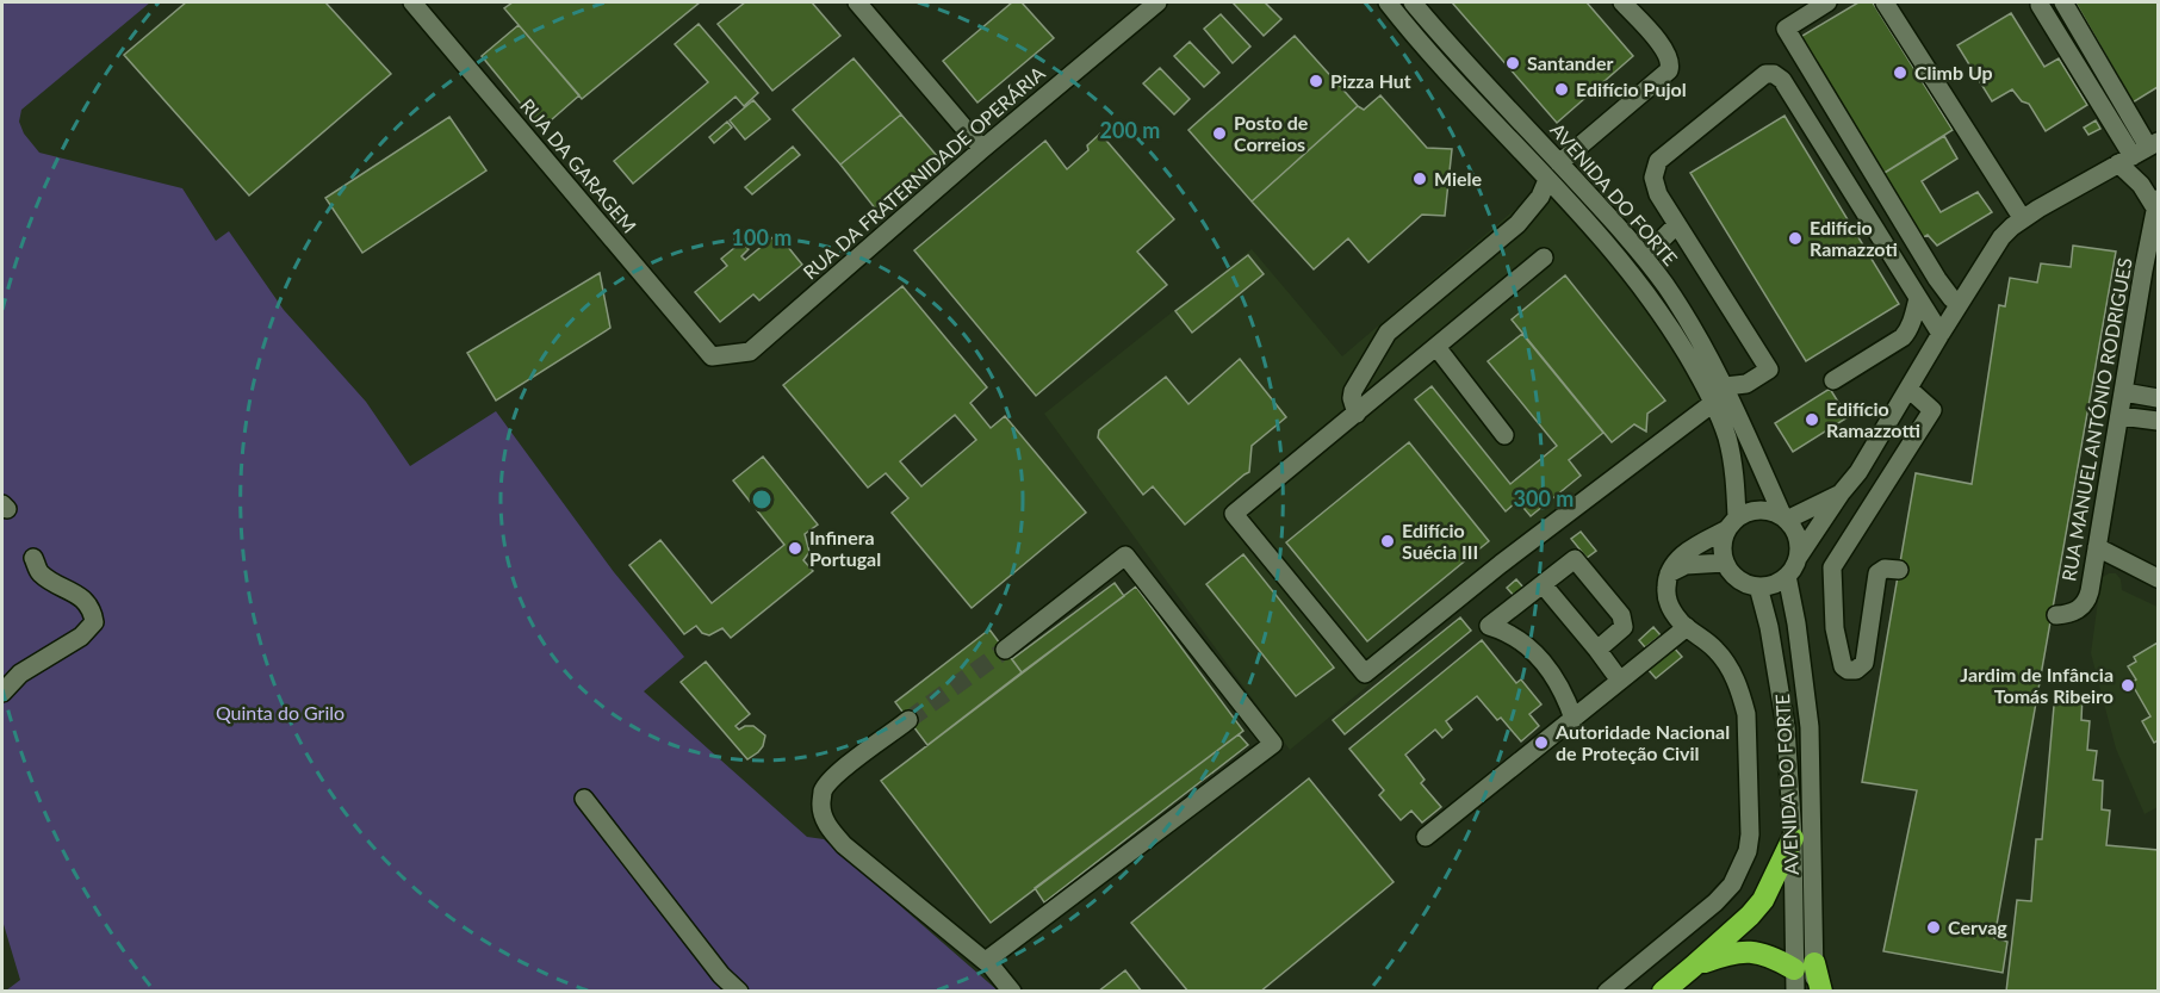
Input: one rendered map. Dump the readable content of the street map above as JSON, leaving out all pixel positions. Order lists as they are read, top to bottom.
{
  "streets": {
    "street": [
      "RUA DA GARAGEM",
      "RUA DA FRATERNIDADE OPERÁRIA",
      "AVENIDA DO FORTE",
      "RUA MANUEL ANTÓNIO RODRIGUES"
    ]
  },
  "crossings": [
    ["RUA DA GARAGEM", "RUA DA FRATERNIDADE OPERÁRIA"]
  ],
  "parks": ["Quinta do Grilo"],
  "places": [
    "Santander",
    "Climb Up",
    "Pizza Hut",
    "Edifício Pujol",
    "Posto de Correios",
    "Miele",
    "Edifício Ramazzoti",
    "Edifício Ramazzotti",
    "Edifício Suécia III",
    "Infinera Portugal",
    "Jardim de Infância Tomás Ribeiro",
    "Autoridade Nacional de Proteção Civil",
    "Cervag"
  ],
  "rings": ["200 m", "100 m", "300 m"]
}
